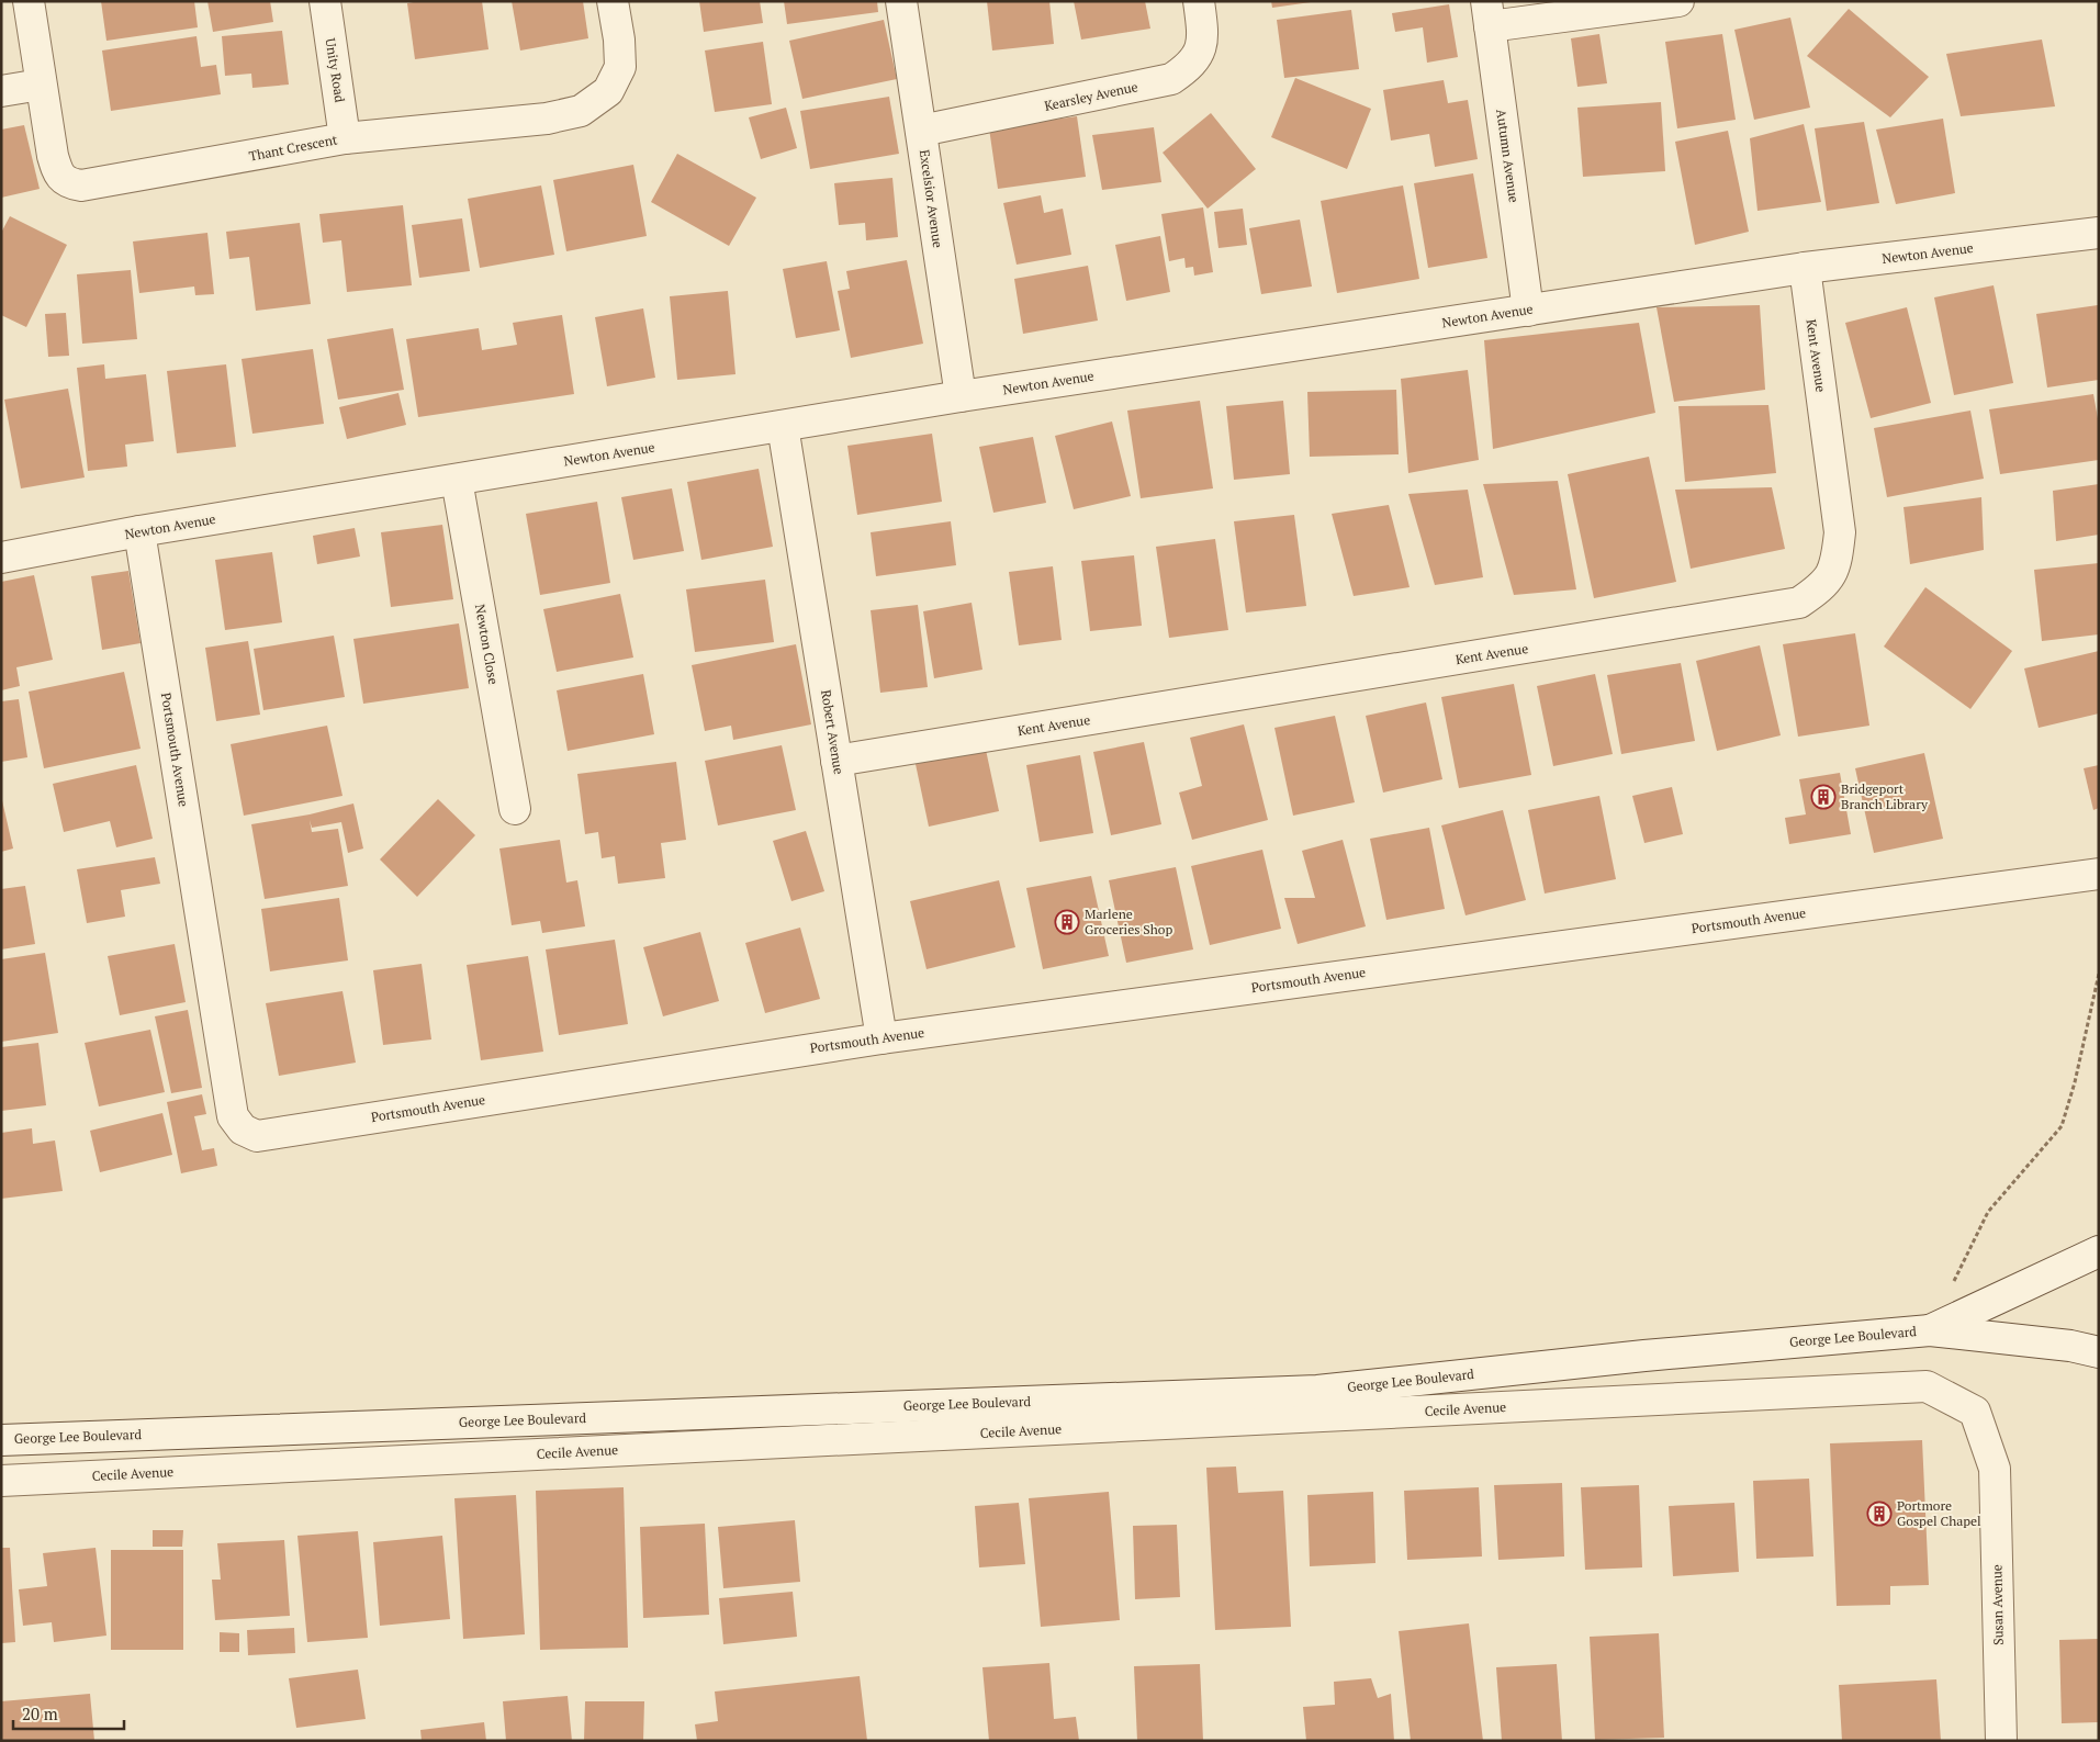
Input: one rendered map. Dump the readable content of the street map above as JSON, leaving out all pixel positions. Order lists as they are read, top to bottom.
{
  "streets": {
    "street": [
      "Unity Road",
      "Kearsley Avenue",
      "Thant Crescent",
      "Autumn Avenue",
      "Excelsior Avenue",
      "Newton Avenue",
      "Kent Avenue",
      "Newton Close",
      "Robert Avenue",
      "Portsmouth Avenue",
      "George Lee Boulevard",
      "Cecile Avenue",
      "Susan Avenue"
    ]
  },
  "crossings": [
    ["Unity Road", "Thant Crescent"],
    ["Kearsley Avenue", "Excelsior Avenue"],
    ["Autumn Avenue", "Newton Avenue"],
    ["Excelsior Avenue", "Newton Avenue"],
    ["Newton Avenue", "Kent Avenue"],
    ["Newton Avenue", "Newton Close"],
    ["Newton Avenue", "Robert Avenue"],
    ["Newton Avenue", "Portsmouth Avenue"],
    ["Kent Avenue", "Robert Avenue"],
    ["Robert Avenue", "Portsmouth Avenue"],
    ["Cecile Avenue", "Susan Avenue"]
  ],
  "places": {
    "building": ["Bridgeport Branch Library", "Marlene Groceries Shop", "Portmore Gospel Chapel"]
  },
  "scale_bar": "20 m"
}
